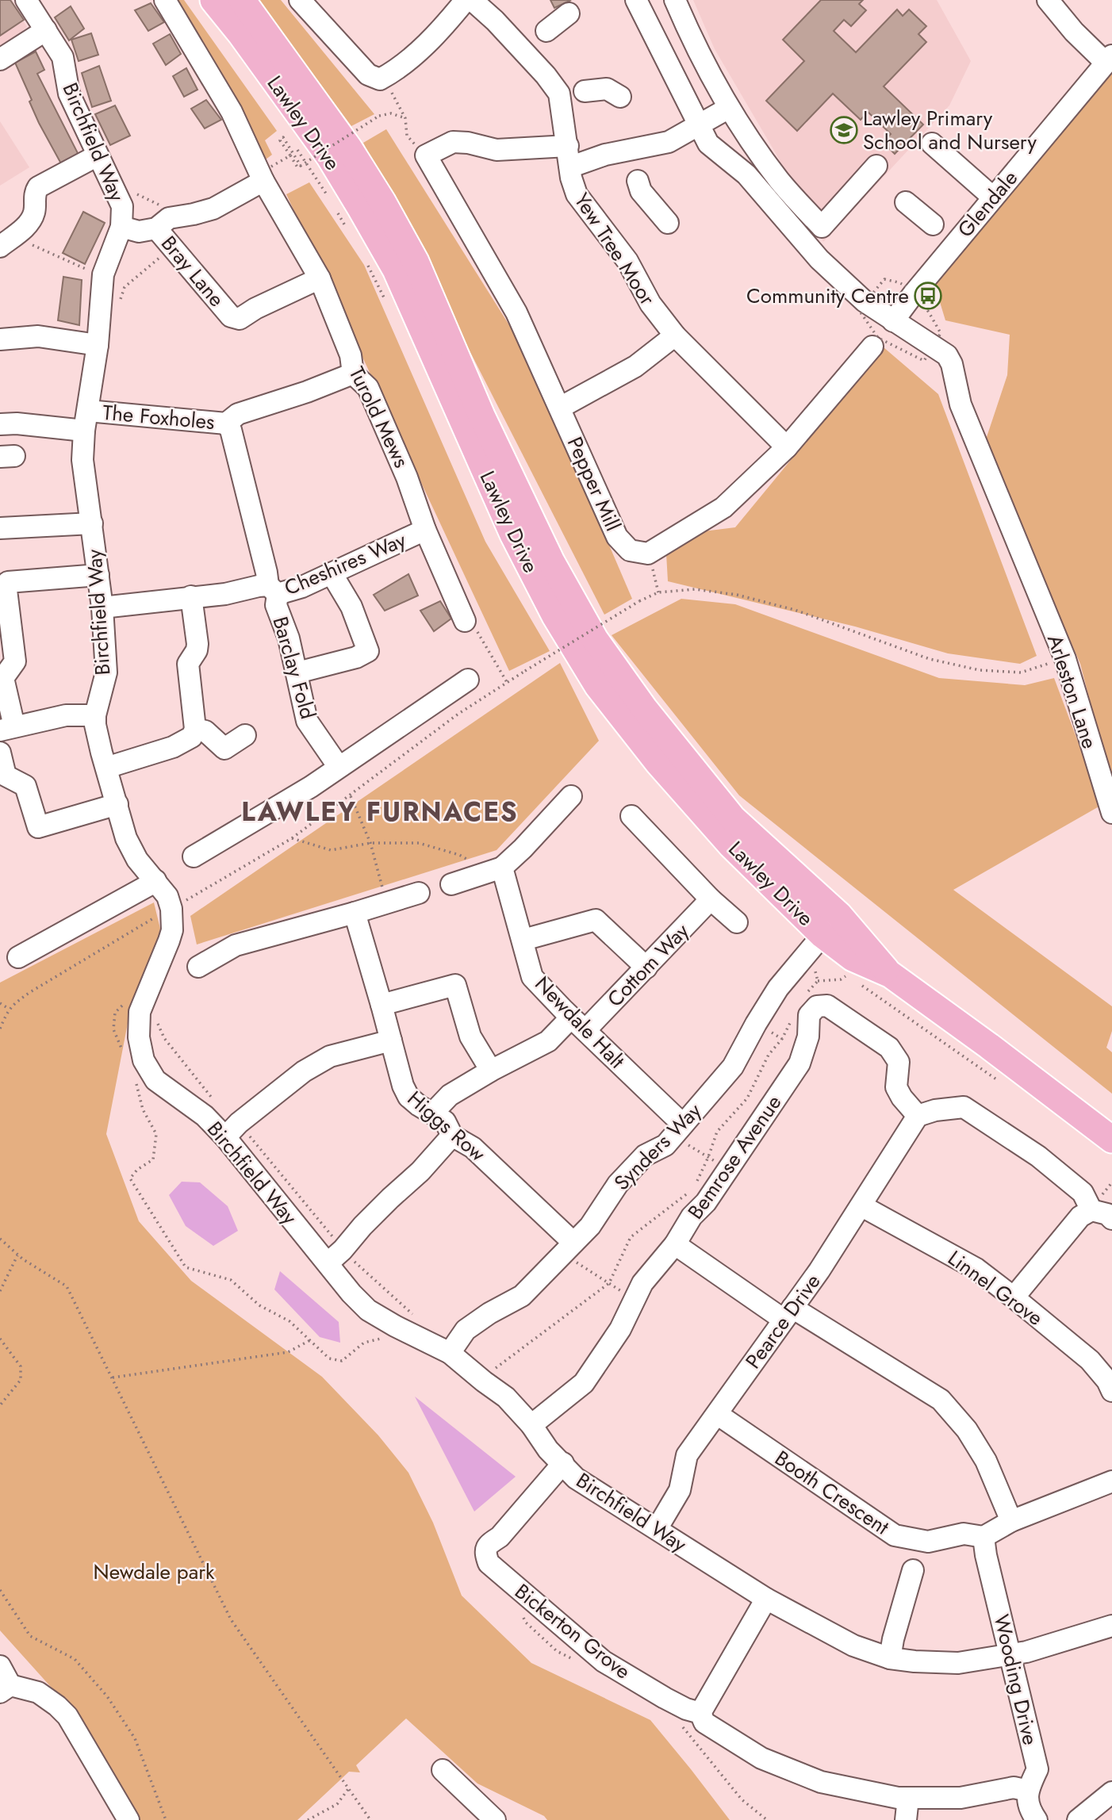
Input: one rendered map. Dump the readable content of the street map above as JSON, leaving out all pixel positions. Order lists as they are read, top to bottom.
{
  "streets": {
    "main road": ["Lawley Drive"],
    "street": [
      "Birchfield Way",
      "Glendale",
      "Yew Tree Moor",
      "Bray Lane",
      "The Foxholes",
      "Turold Mews",
      "Pepper Mill",
      "Cheshires Way",
      "Barclay Fold",
      "Arleston Lane",
      "Cottom Way",
      "Newdale Halt",
      "Higgs Row",
      "Synders Way",
      "Bemrose Avenue",
      "Linnel Grove",
      "Pearce Drive",
      "Booth Crescent",
      "Bickerton Grove",
      "Wooding Drive"
    ]
  },
  "crossings": [
    ["Lawley Drive", "Synders Way"],
    ["Birchfield Way", "The Foxholes"],
    ["Birchfield Way", "Cheshires Way"],
    ["Birchfield Way", "Synders Way"],
    ["Birchfield Way", "Bemrose Avenue"],
    ["Birchfield Way", "Pearce Drive"],
    ["Birchfield Way", "Bickerton Grove"],
    ["Birchfield Way", "Wooding Drive"],
    ["Glendale", "Arleston Lane"],
    ["Bray Lane", "Turold Mews"],
    ["The Foxholes", "Turold Mews"],
    ["The Foxholes", "Barclay Fold"],
    ["Turold Mews", "Cheshires Way"],
    ["Cheshires Way", "Barclay Fold"],
    ["Cottom Way", "Newdale Halt"],
    ["Cottom Way", "Higgs Row"],
    ["Newdale Halt", "Synders Way"],
    ["Higgs Row", "Synders Way"],
    ["Bemrose Avenue", "Pearce Drive"],
    ["Linnel Grove", "Pearce Drive"],
    ["Pearce Drive", "Booth Crescent"],
    ["Booth Crescent", "Wooding Drive"],
    ["Bickerton Grove", "Wooding Drive"]
  ],
  "districts": ["LAWLEY FURNACES"],
  "parks": ["Newdale park"],
  "places": {
    "school or university": ["Lawley Primary School and Nursery"],
    "bus stop": ["Community Centre"]
  }
}
